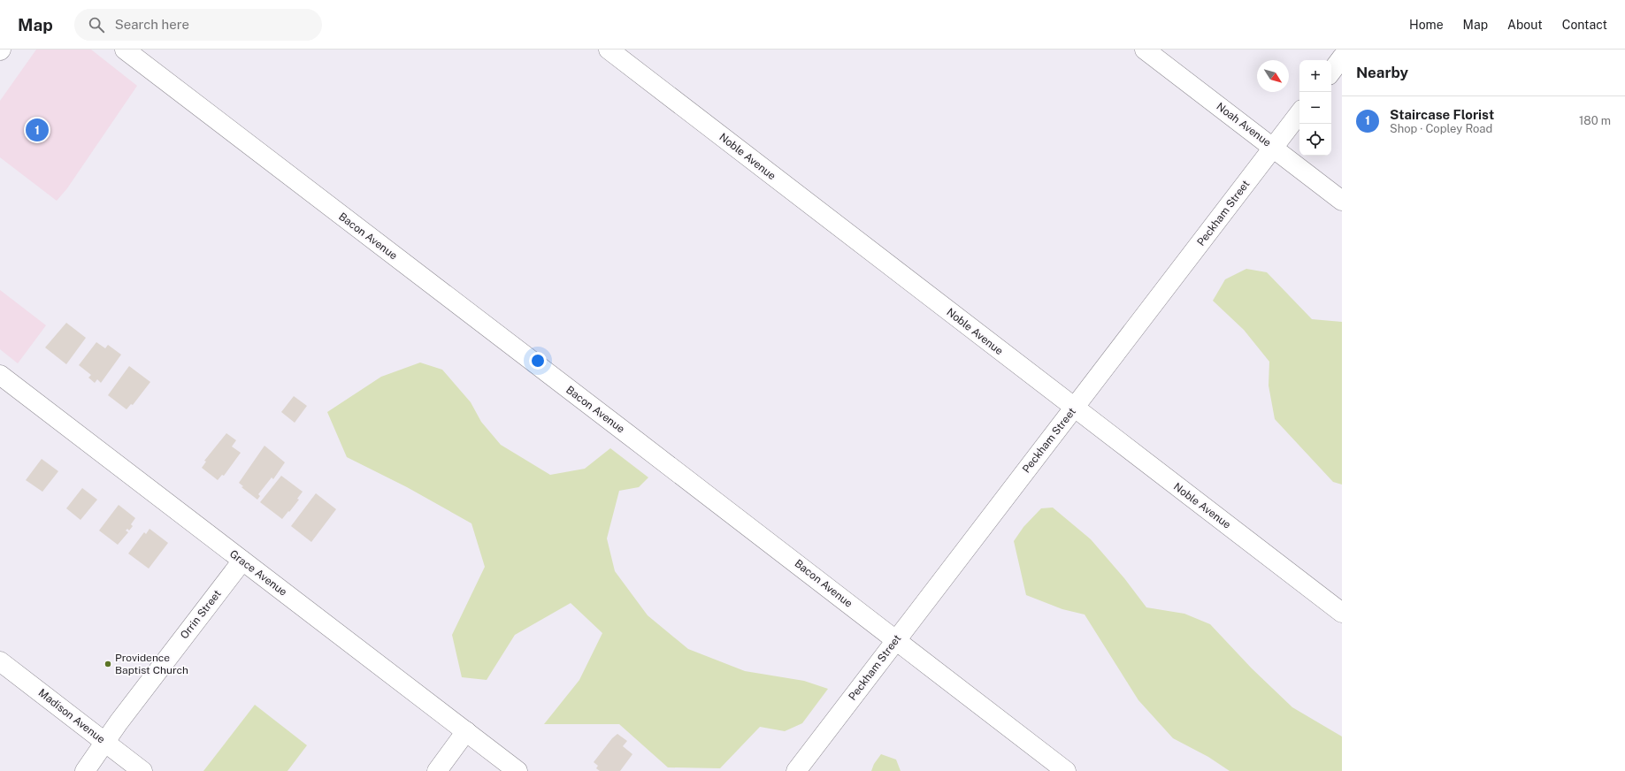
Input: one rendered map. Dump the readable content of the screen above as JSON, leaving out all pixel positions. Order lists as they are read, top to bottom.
{
  "streets": {
    "street": [
      "Noah Avenue",
      "Noble Avenue",
      "Peckham Street",
      "Bacon Avenue",
      "Grace Avenue",
      "Orrin Street",
      "Madison Avenue"
    ]
  },
  "crossings": [
    ["Noah Avenue", "Peckham Street"],
    ["Noble Avenue", "Peckham Street"],
    ["Peckham Street", "Bacon Avenue"],
    ["Grace Avenue", "Orrin Street"],
    ["Orrin Street", "Madison Avenue"]
  ],
  "places": ["Providence Baptist Church"],
  "north": "bottom right",
  "page": {
    "header": "Map",
    "search": "Search here",
    "nav": [
      "Home",
      "Map",
      "About",
      "Contact"
    ],
    "heading": "Nearby",
    "map_buttons": ["+", "−"],
    "list": [
      {
        "mark": "1",
        "name": "Staircase Florist",
        "note": "Shop · Copley Road",
        "value": "180 m"
      }
    ],
    "pins": "1"
  }
}
